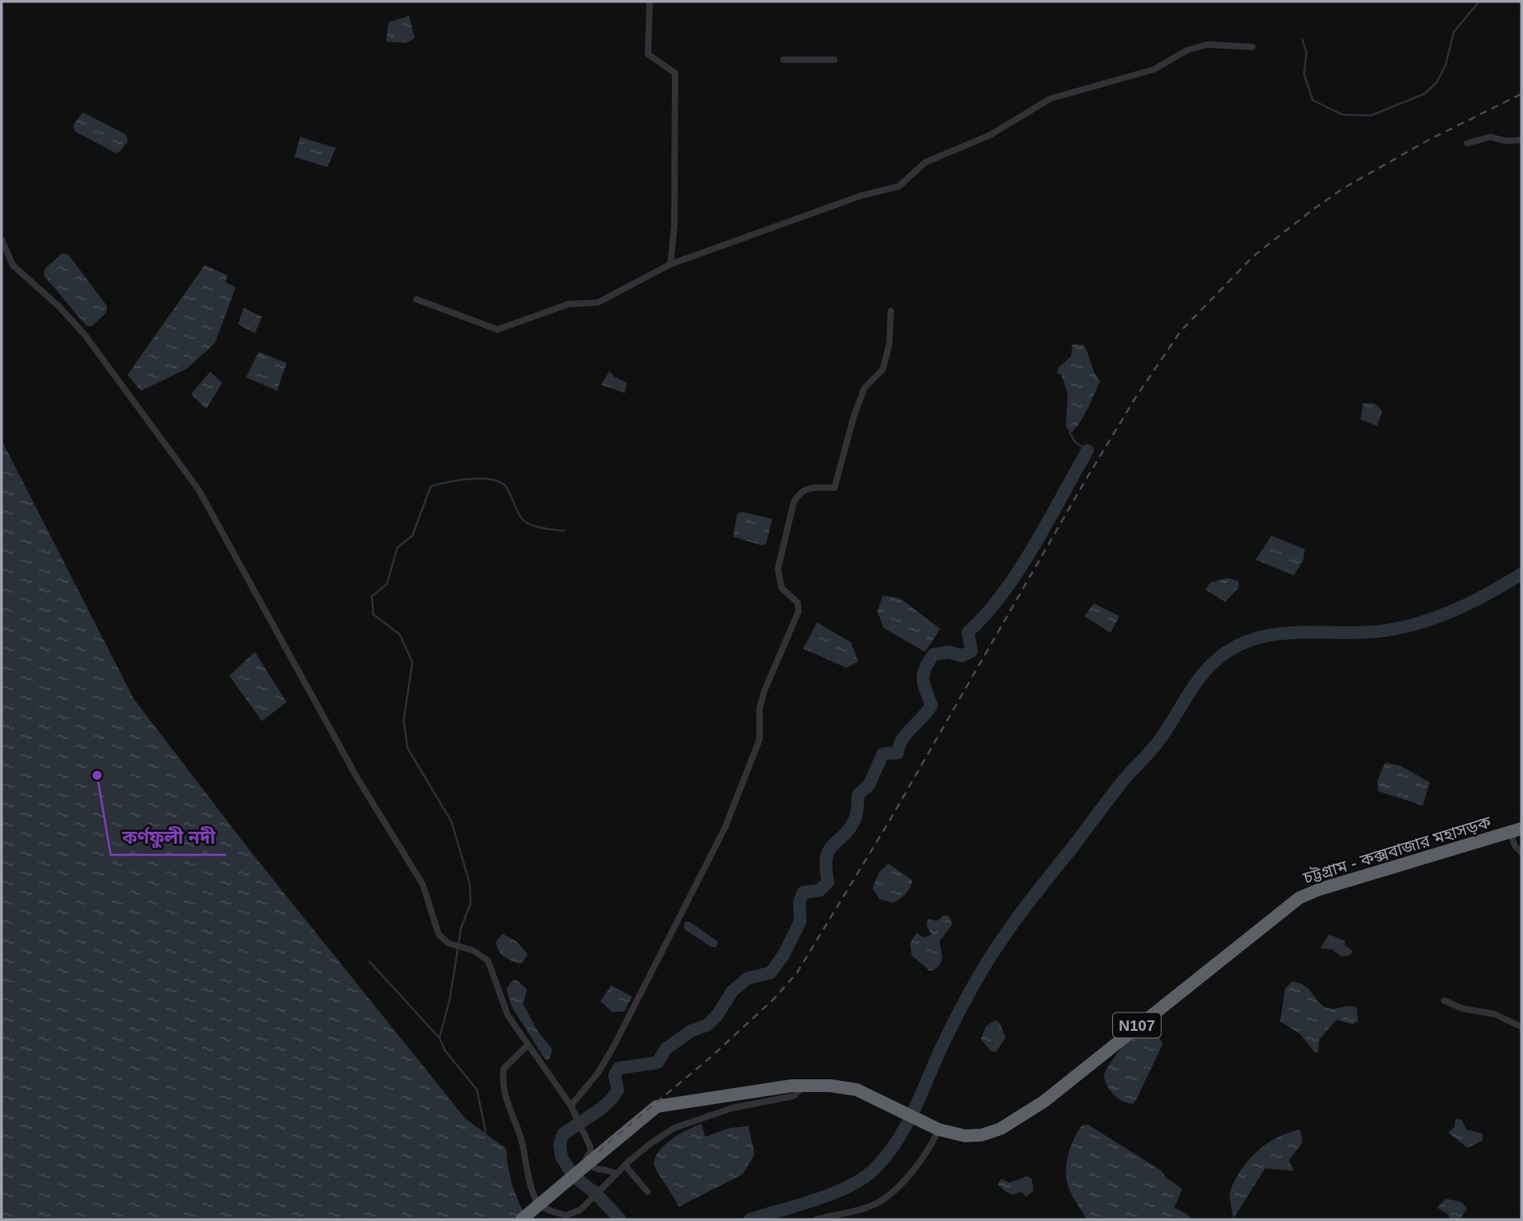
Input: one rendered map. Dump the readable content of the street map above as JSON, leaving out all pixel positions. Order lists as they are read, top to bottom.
{
  "streets": {
    "highway": ["চট্টগ্রাম - কক্সবাজার মহাসড়ক", "N107"]
  },
  "crossings": [
    ["চট্টগ্রাম - কক্সবাজার মহাসড়ক", "N107"]
  ],
  "places": ["কর্ণফুলী নদী"]
}
